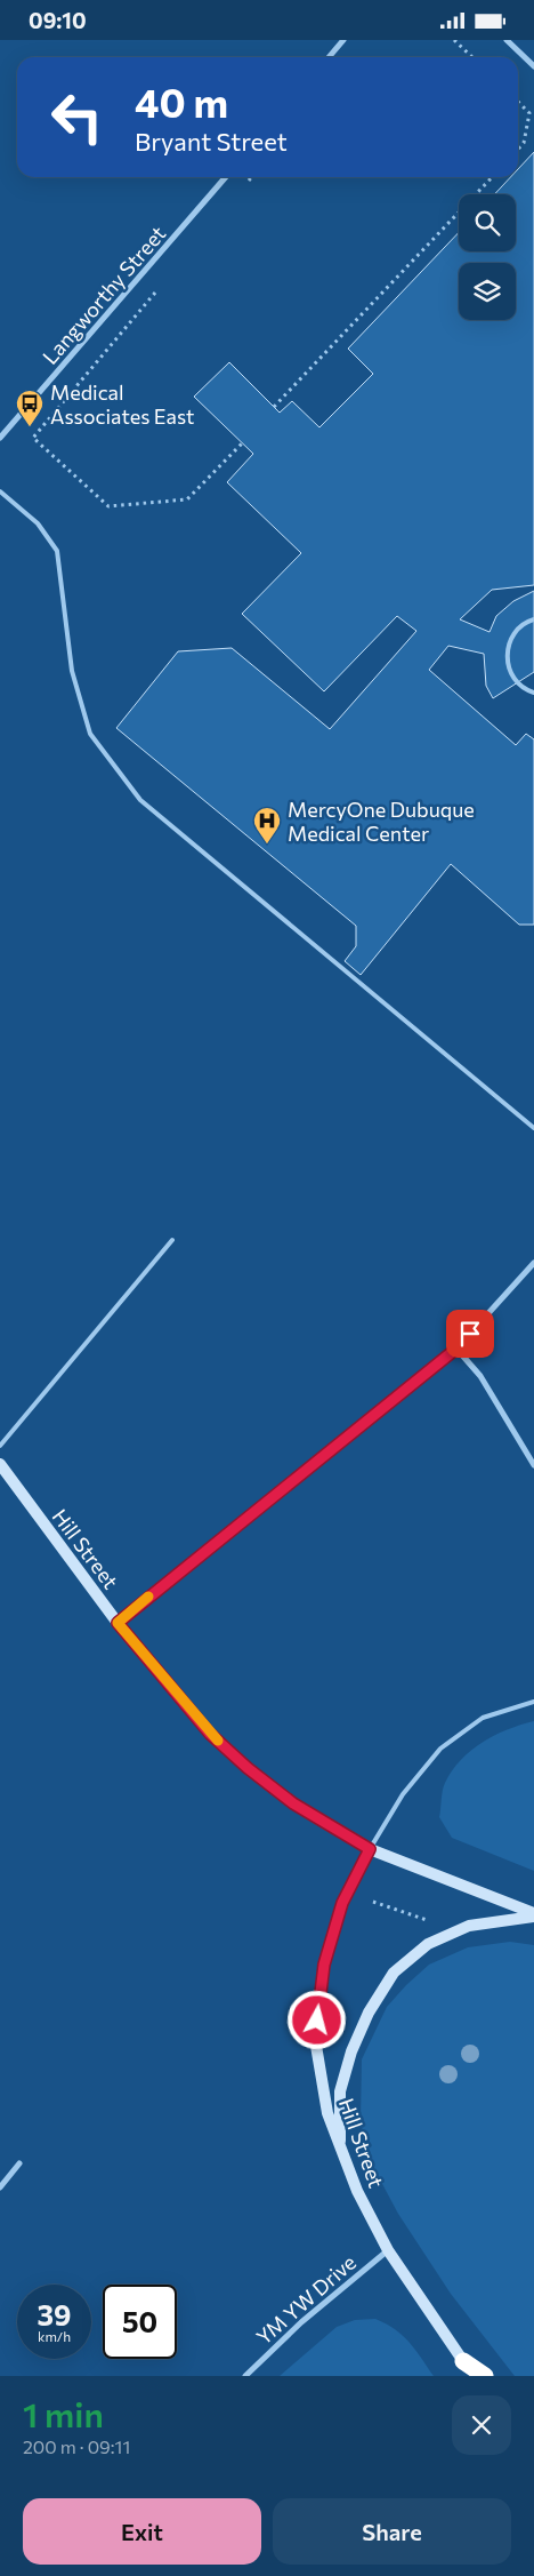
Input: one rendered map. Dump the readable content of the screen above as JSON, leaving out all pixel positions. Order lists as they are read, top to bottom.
{
  "streets": {
    "main road": ["Hill Street"],
    "street": ["Langworthy Street", "YM YW Drive"]
  },
  "crossings": [
    ["Hill Street", "YM YW Drive"]
  ],
  "places": {
    "bus stop": ["Medical Associates East"],
    "hospital": ["MercyOne Dubuque Medical Center"]
  },
  "page": {
    "status": "09:10",
    "turn": ["40 m", "Bryant Street"],
    "speed": "39 km/h",
    "limit": "50",
    "heading": ["1 min", "200 m · 09:11"],
    "buttons": ["Exit", "Share"]
  }
}
